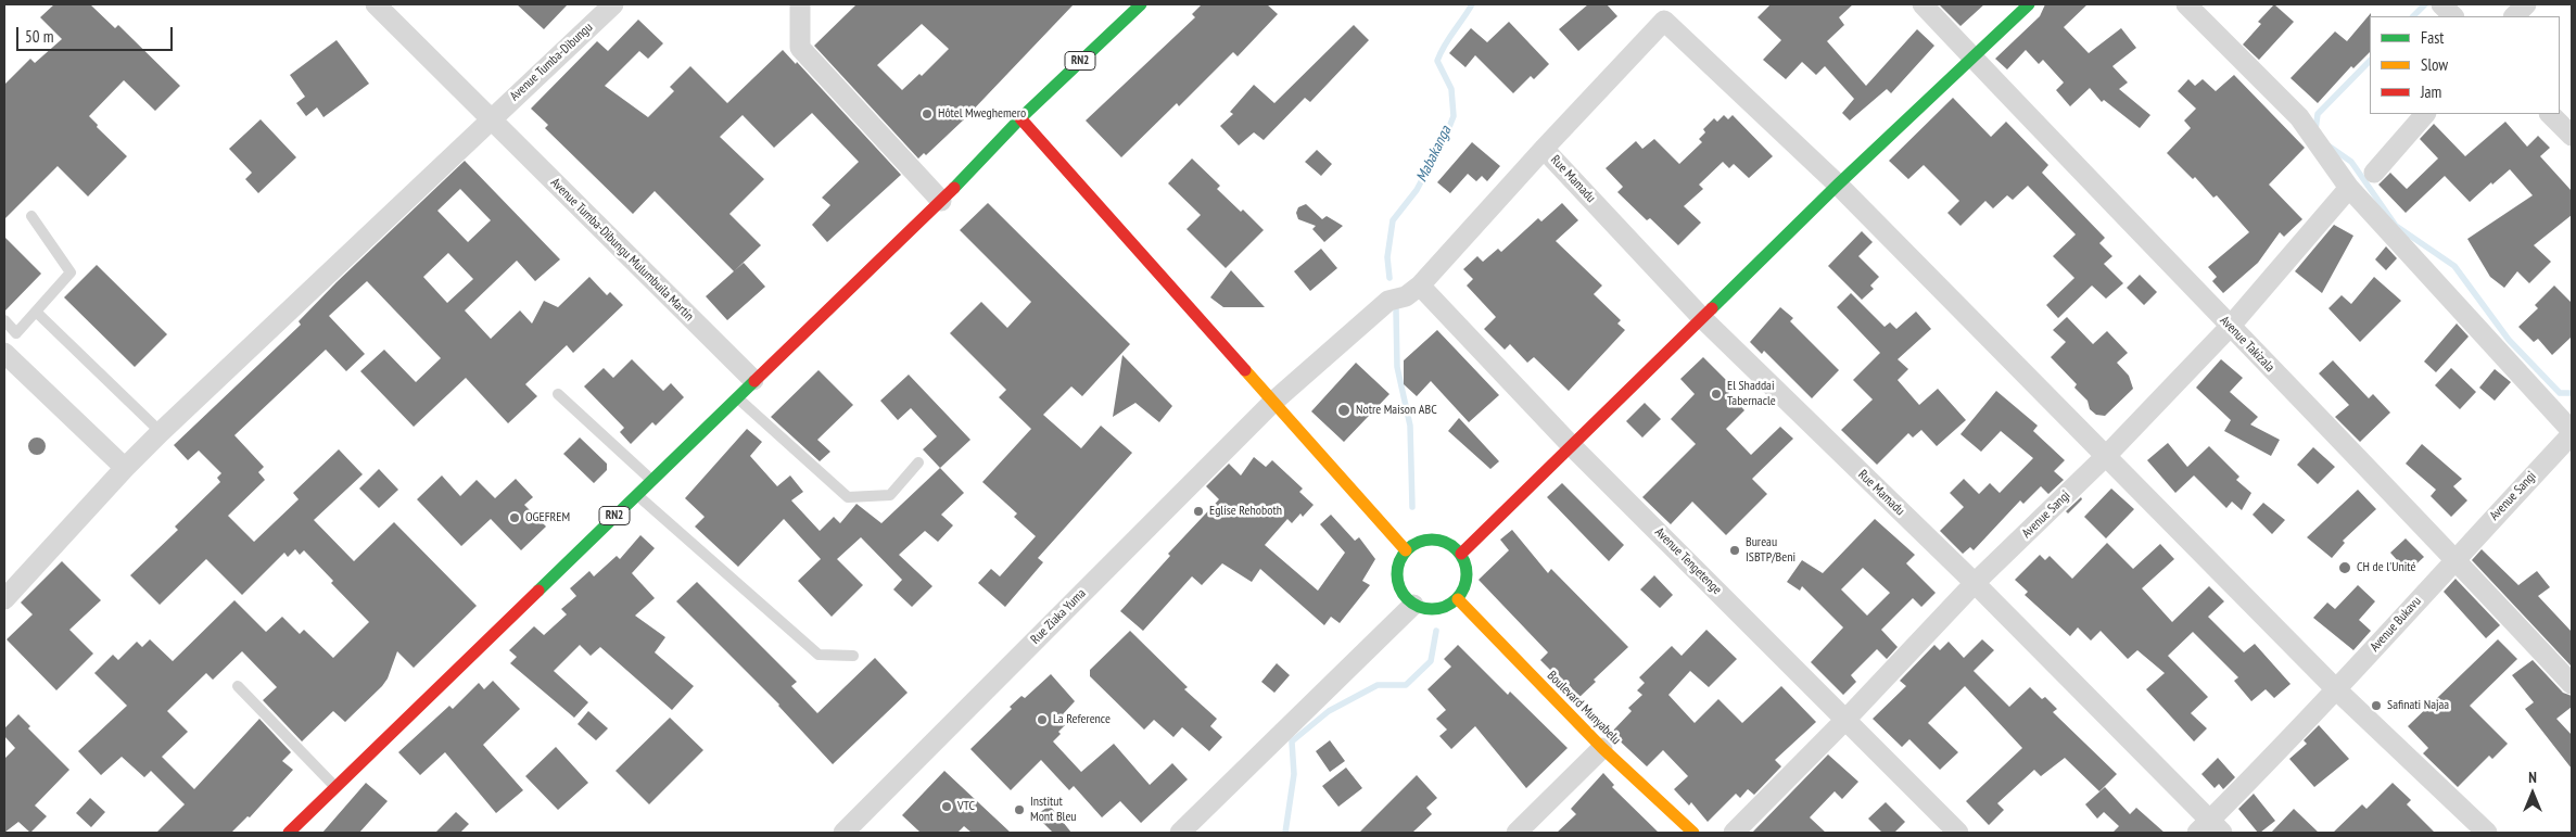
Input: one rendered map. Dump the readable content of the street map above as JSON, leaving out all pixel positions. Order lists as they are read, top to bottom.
{
  "streets": {
    "main road": ["RN2", "Boulevard Munyabelu"],
    "street": [
      "Avenue Tumba-Dibungu",
      "Rue Mamadu",
      "Avenue Tumba-Dibungu Mulumbuila Martin",
      "Avenue Takizala",
      "Avenue Sangi",
      "Avenue Tengetenge",
      "Rue Ziaka Yuma",
      "Avenue Bukavu"
    ]
  },
  "crossings": [
    ["RN2", "Avenue Tumba-Dibungu Mulumbuila Martin"],
    ["Avenue Tumba-Dibungu", "Avenue Tumba-Dibungu Mulumbuila Martin"],
    ["Rue Mamadu", "Avenue Sangi"],
    ["Rue Mamadu", "Rue Ziaka Yuma"],
    ["Rue Mamadu", "Avenue Bukavu"],
    ["Avenue Takizala", "Avenue Sangi"],
    ["Avenue Takizala", "Avenue Bukavu"],
    ["Avenue Sangi", "Avenue Tengetenge"],
    ["Avenue Sangi", "Avenue Bukavu"],
    ["Avenue Tengetenge", "Rue Ziaka Yuma"]
  ],
  "water": ["Mabakanga"],
  "places": [
    "Hôtel Mweghemero",
    "El Shaddai Tabernacle",
    "Notre Maison ABC",
    "Eglise Rehoboth",
    "OGEFREM",
    "Bureau ISBTP/Beni",
    "CH de l'Unité",
    "Safinati Najaa",
    "La Reference",
    "VTC",
    "Institut Mont Bleu"
  ],
  "legend": ["Fast", "Slow", "Jam"],
  "scale_bar": "50 m",
  "north": "top"
}
